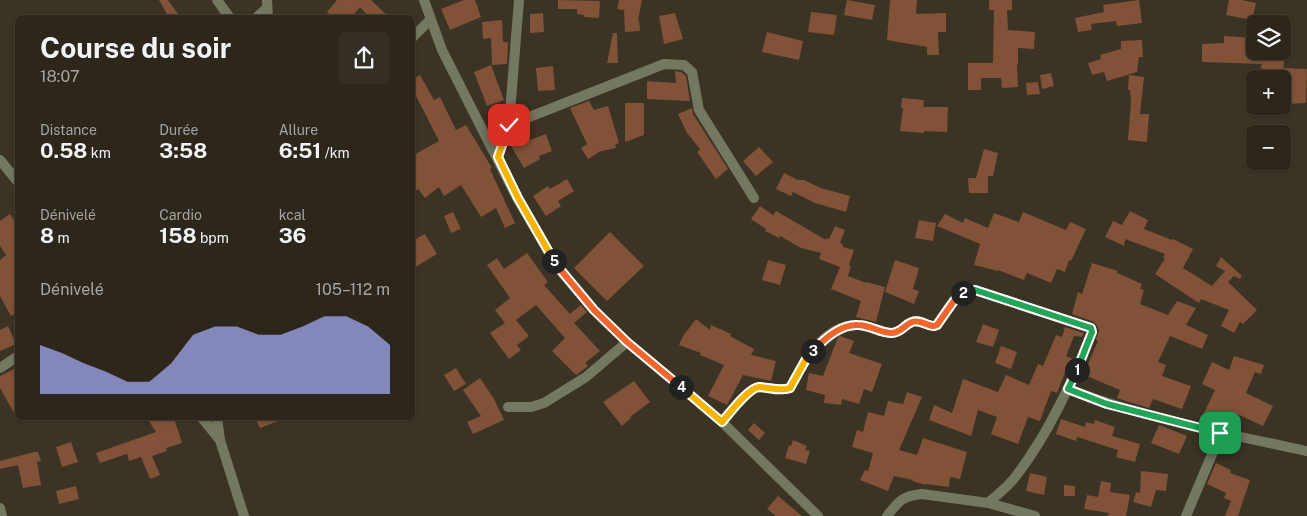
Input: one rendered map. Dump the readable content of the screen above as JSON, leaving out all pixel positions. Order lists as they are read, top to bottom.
{
  "page": {
    "map_buttons": ["+", "−"],
    "heading": ["Course du soir", "18:07"],
    "stats": [
      ["Distance", "0.58 km"],
      ["Durée", "3:58"],
      ["Allure", "6:51 /km"],
      ["Dénivelé", "8 m"],
      ["Cardio", "158 bpm"],
      ["kcal", "36"]
    ],
    "pins": [
      "5",
      "2",
      "3",
      "1",
      "4"
    ],
    "chart": ["Dénivelé", "105–112 m"]
  }
}
